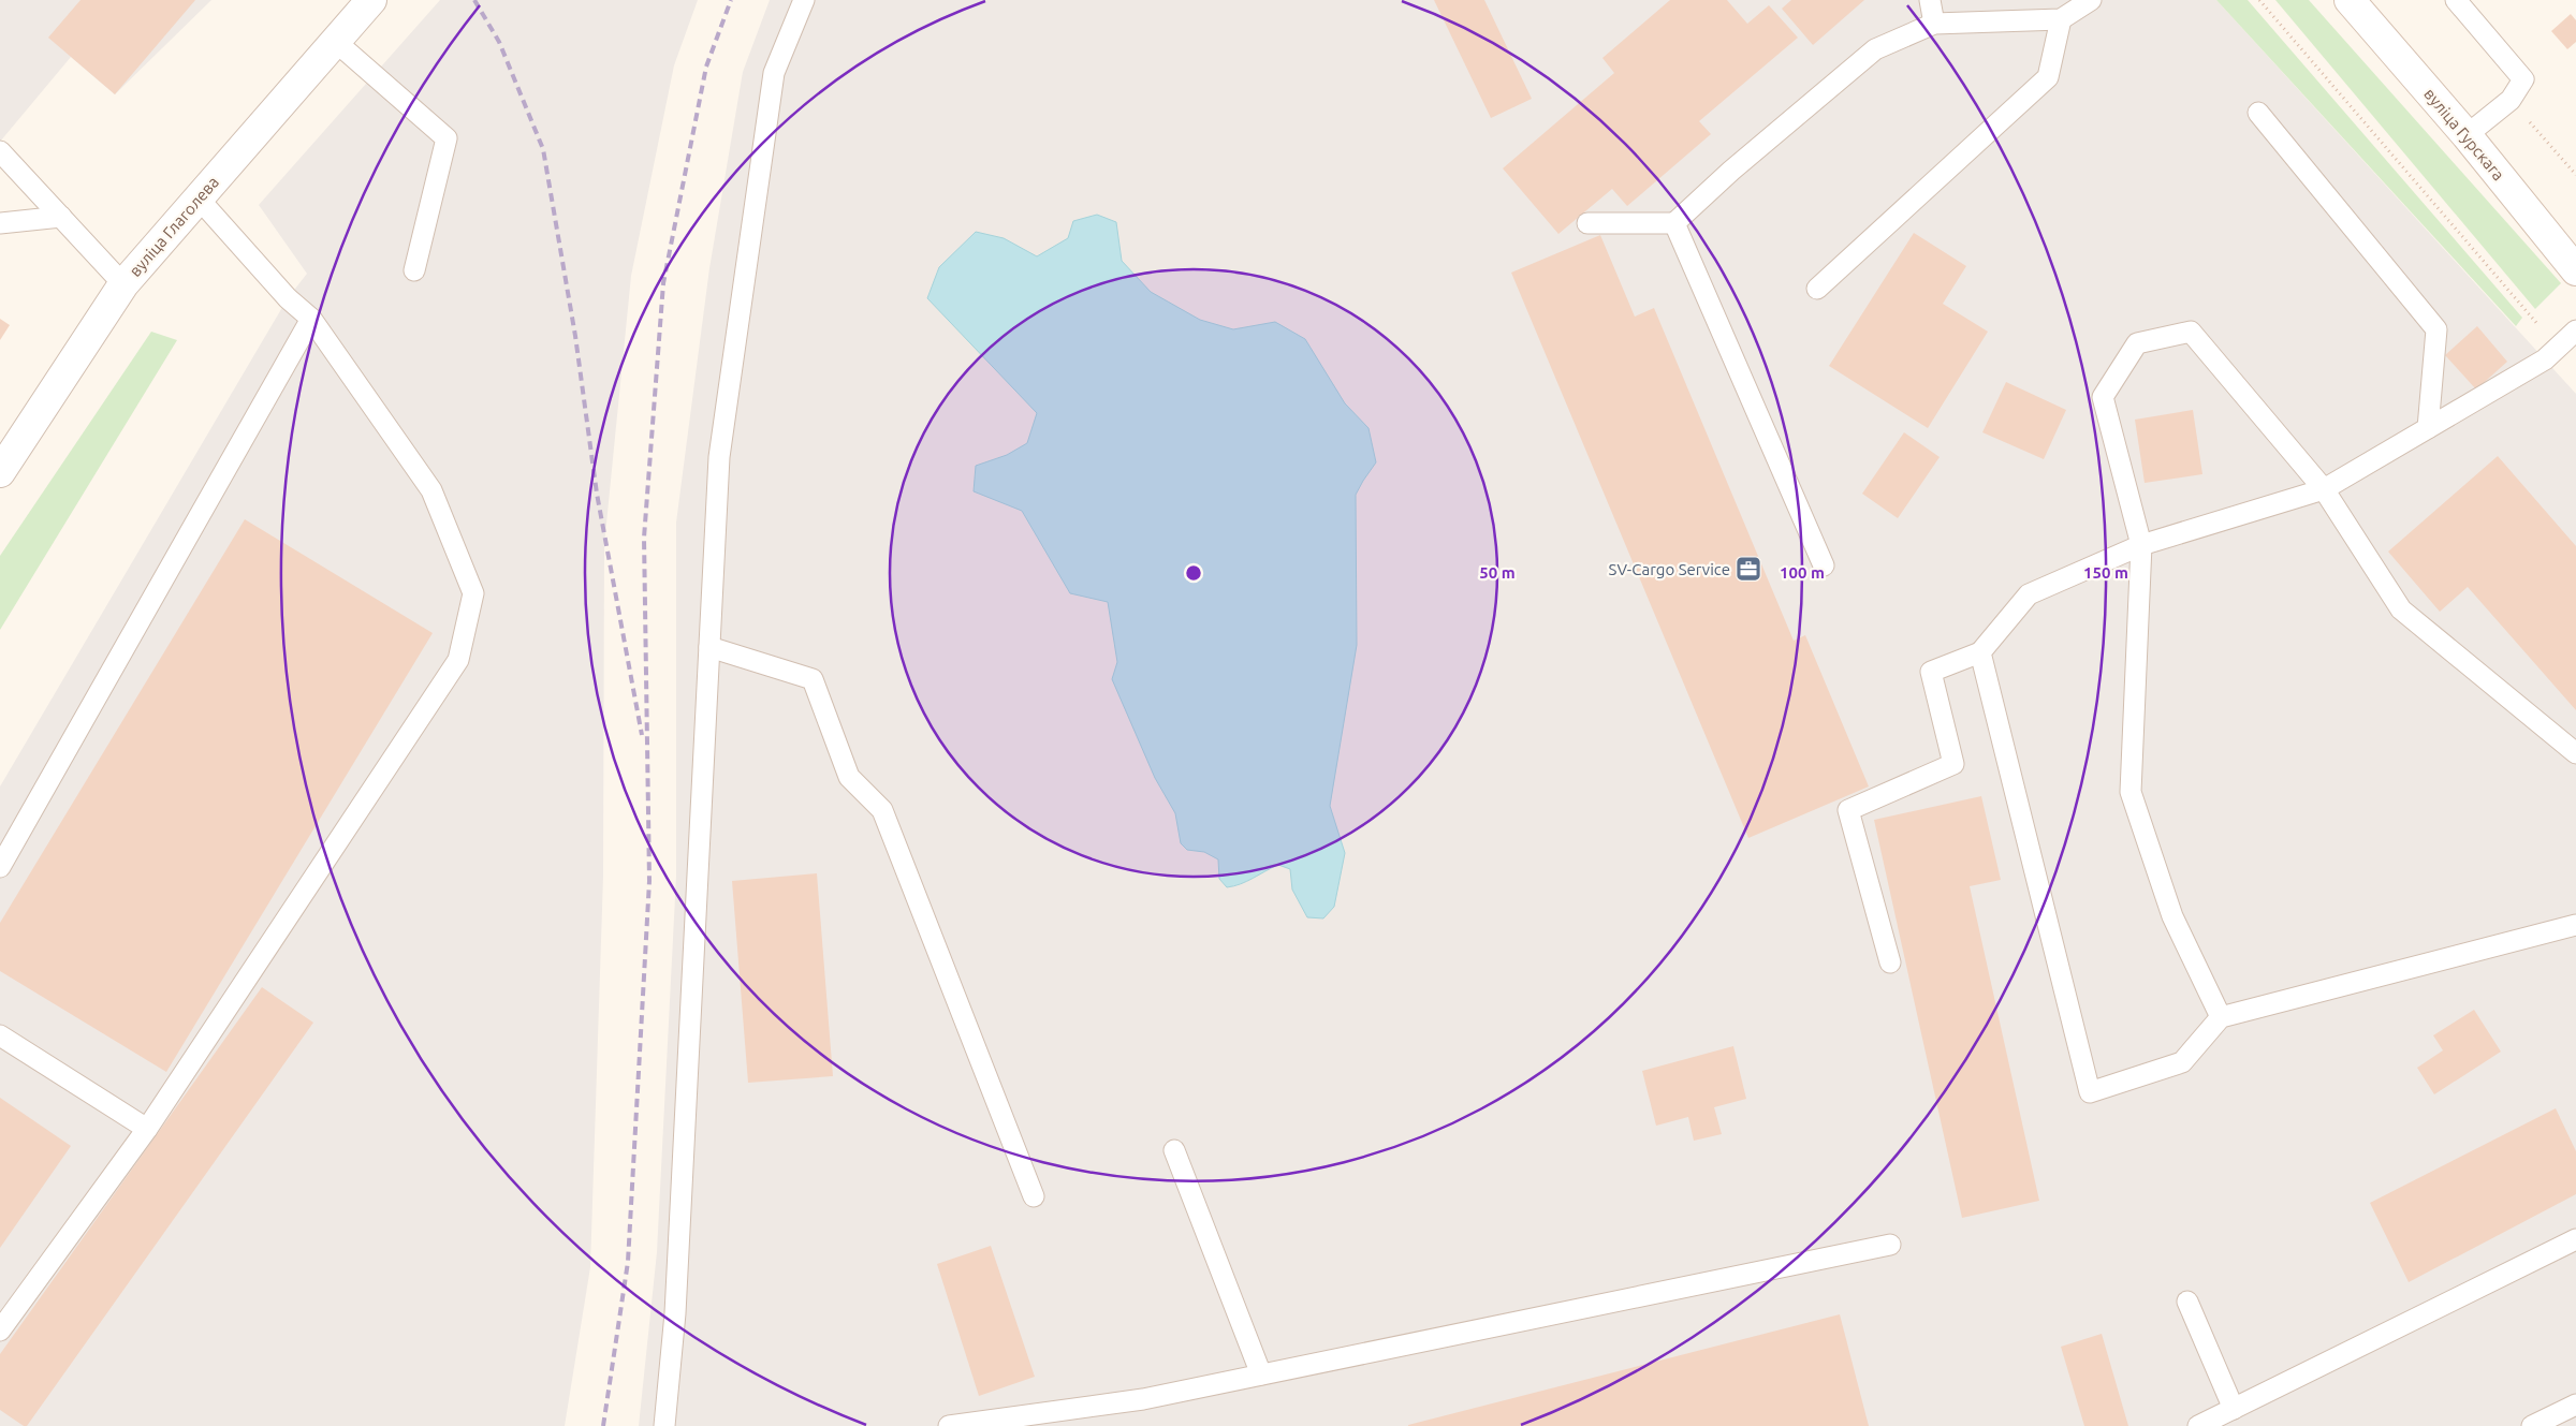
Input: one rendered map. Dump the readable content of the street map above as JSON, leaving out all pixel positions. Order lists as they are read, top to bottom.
{
  "streets": {
    "street": ["вуліца Гурскага", "вуліца Глаголева"]
  },
  "places": {
    "office": ["SV-Cargo Service"]
  },
  "rings": ["50 m", "100 m", "150 m"]
}
